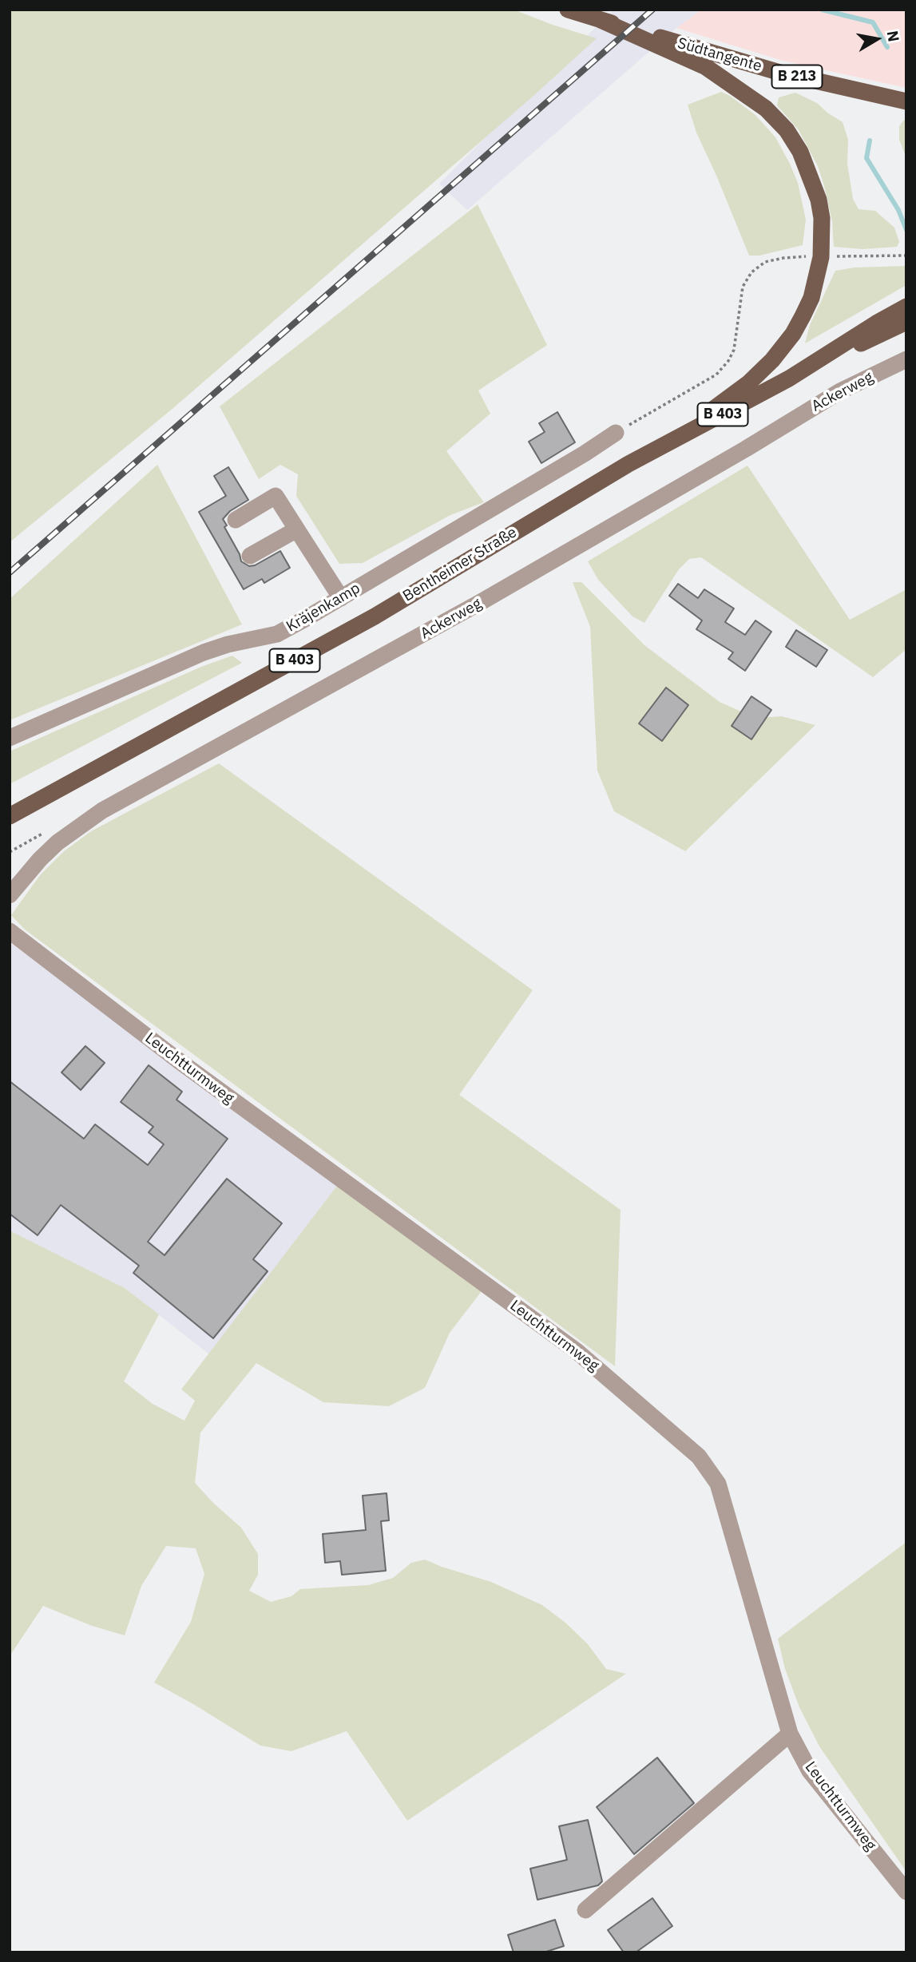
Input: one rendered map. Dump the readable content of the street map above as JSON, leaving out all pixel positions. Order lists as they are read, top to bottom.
{
  "streets": {
    "main road": [
      "Südtangente",
      "B 213",
      "B 403",
      "Bentheimer Straße"
    ],
    "street": ["Ackerweg", "Kräjenkamp", "Leuchtturmweg"]
  },
  "north": "right"
}
